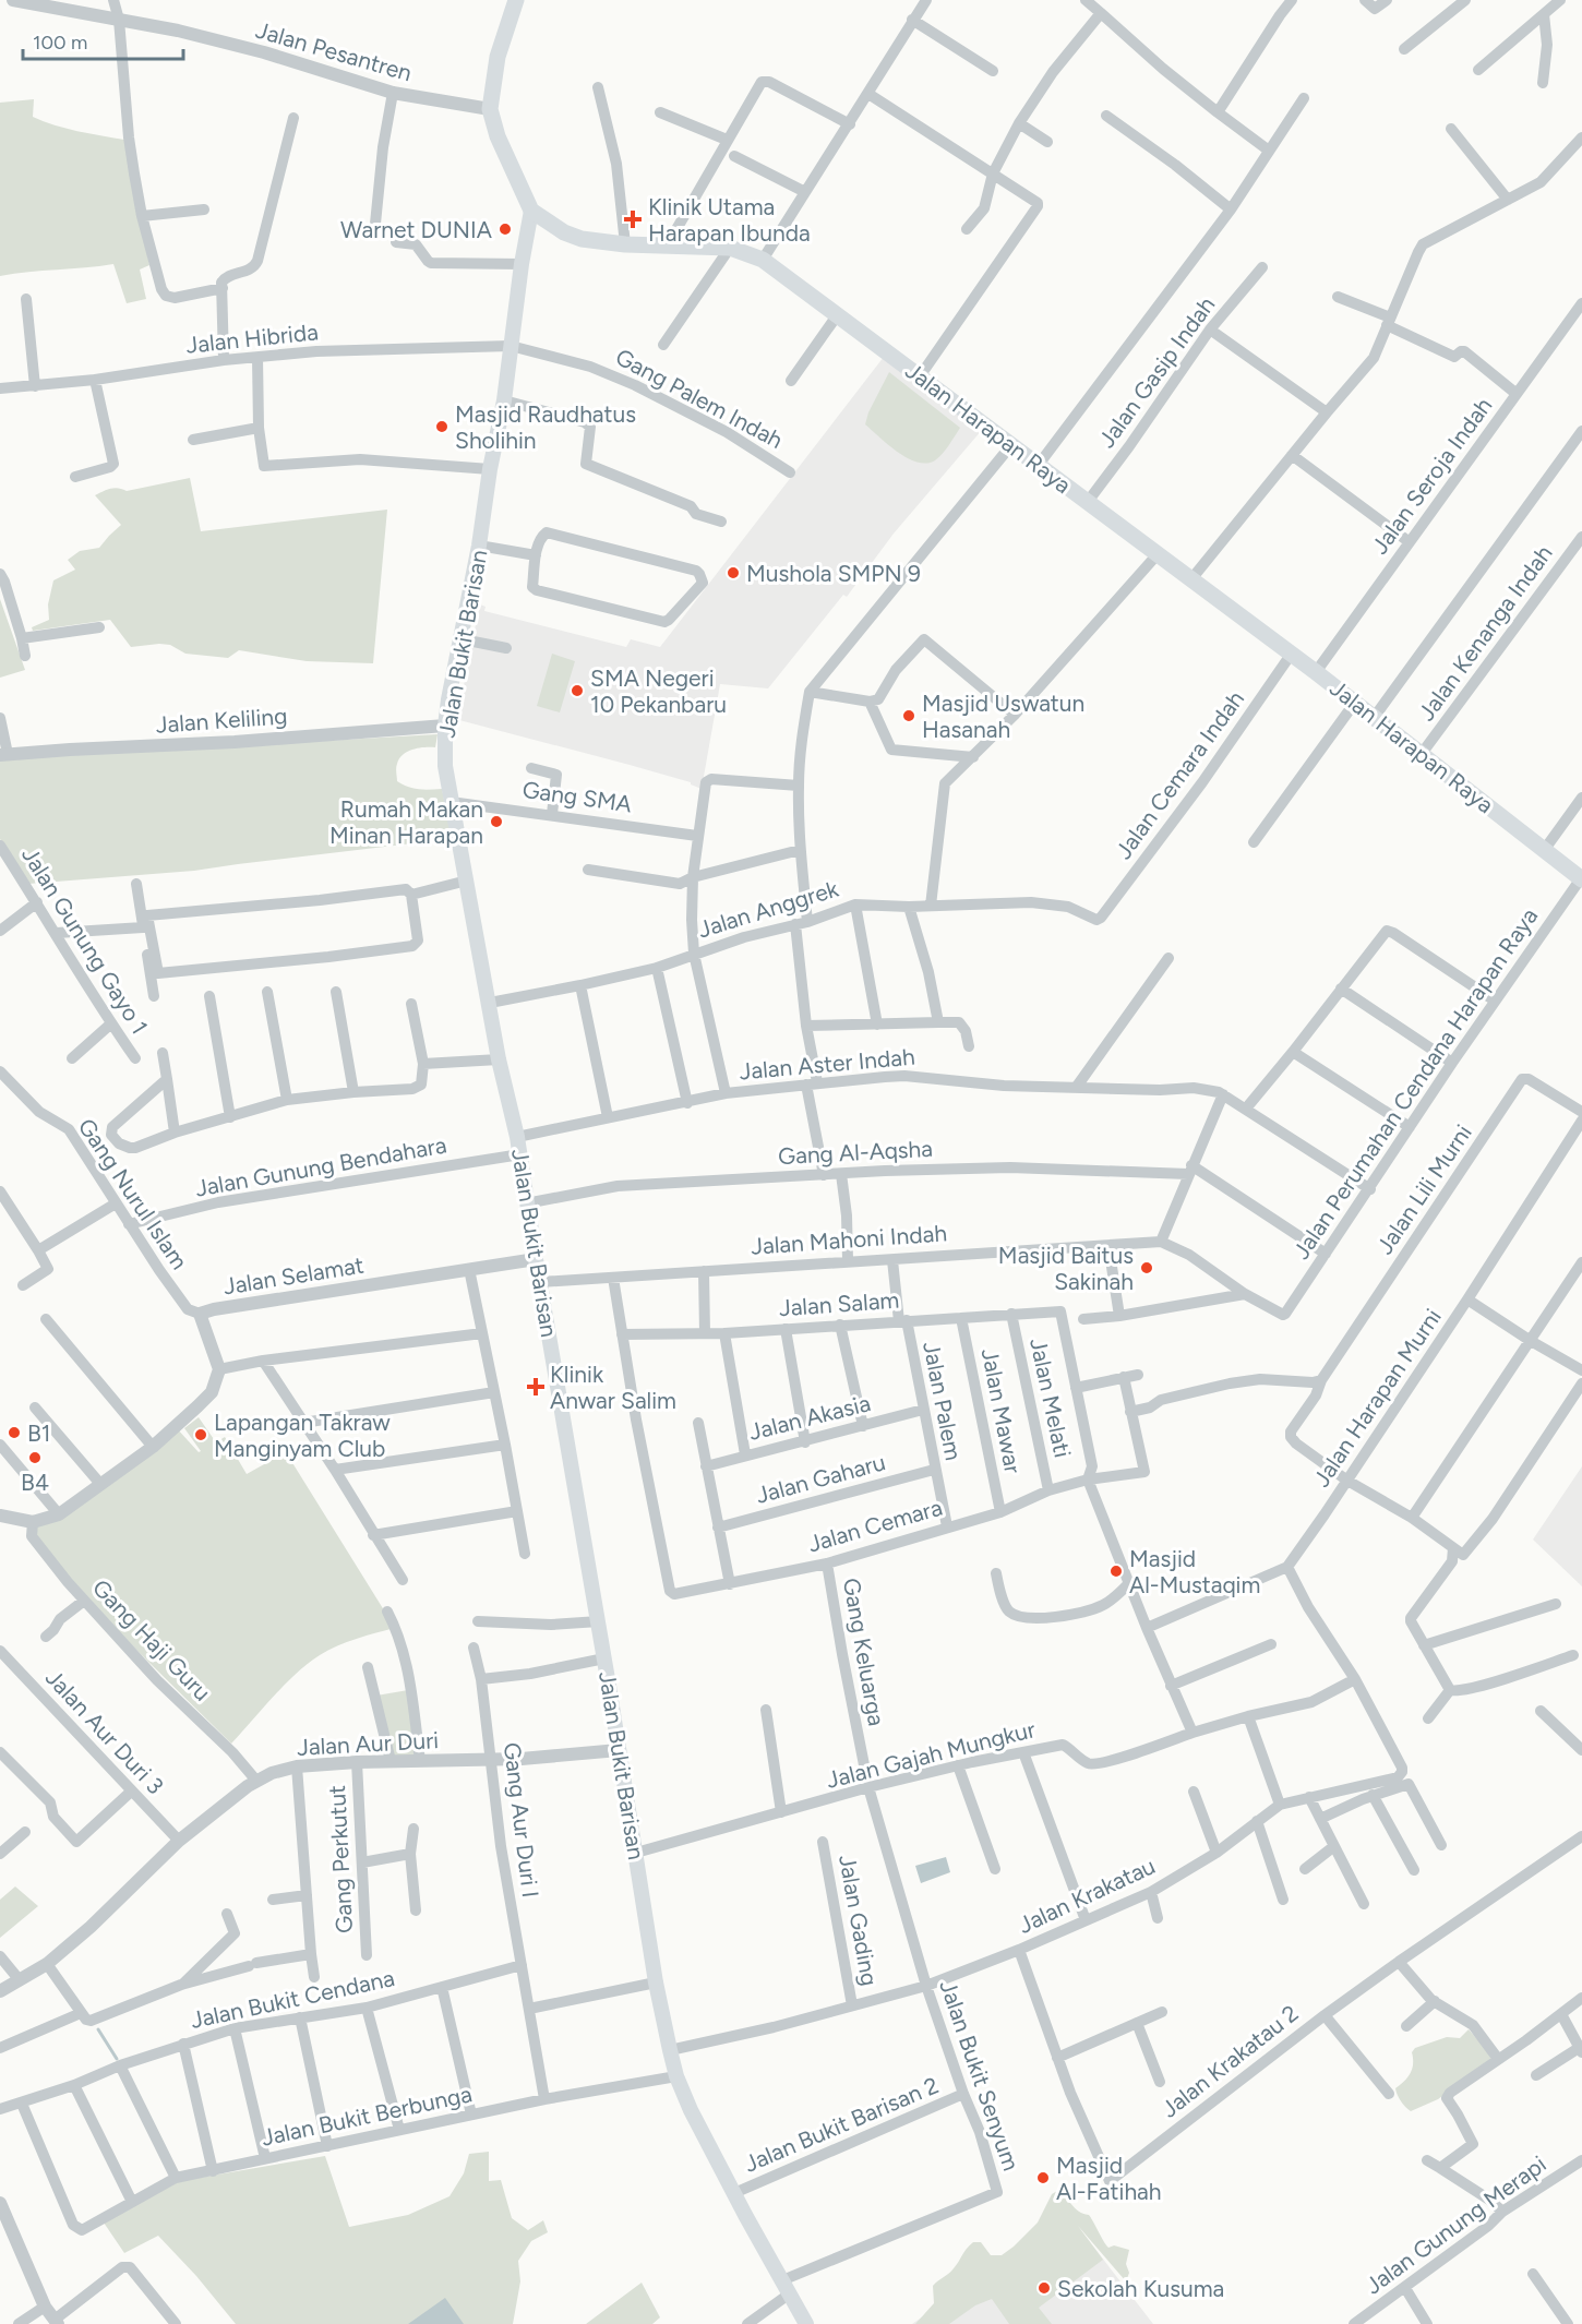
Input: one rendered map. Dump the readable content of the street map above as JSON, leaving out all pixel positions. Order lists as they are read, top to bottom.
{
  "streets": {
    "main road": ["Jalan Harapan Raya", "Jalan Bukit Barisan"],
    "street": [
      "Jalan Pesantren",
      "Jalan Hibrida",
      "Jalan Gasip Indah",
      "Gang Palem Indah",
      "Jalan Seroja Indah",
      "Jalan Kenanga Indah",
      "Jalan Keliling",
      "Jalan Cemara Indah",
      "Gang SMA",
      "Jalan Anggrek",
      "Jalan Gunung Gayo 1",
      "Jalan Aster Indah",
      "Jalan Perumahan Cendana Harapan Raya",
      "Gang Al-Aqsha",
      "Jalan Gunung Bendahara",
      "Jalan Lili Murni",
      "Gang Nurul Islam",
      "Jalan Mahoni Indah",
      "Jalan Selamat",
      "Jalan Salam",
      "Jalan Melati",
      "Jalan Harapan Murni",
      "Jalan Palem",
      "Jalan Mawar",
      "Jalan Akasia",
      "Jalan Gaharu",
      "Jalan Cemara",
      "Gang Haji Guru",
      "Gang Keluarga",
      "Jalan Aur Duri 3",
      "Jalan Aur Duri",
      "Jalan Gajah Mungkur",
      "Gang Aur Duri I",
      "Gang Perkutut",
      "Jalan Krakatau",
      "Jalan Gading",
      "Jalan Bukit Cendana",
      "Jalan Krakatau 2",
      "Jalan Bukit Senyum",
      "Jalan Bukit Berbunga",
      "Jalan Bukit Barisan 2",
      "Jalan Gunung Merapi"
    ]
  },
  "crossings": [
    ["Jalan Hibrida", "Gang Palem Indah"],
    ["Jalan Hibrida", "Jalan Bukit Barisan"],
    ["Jalan Gasip Indah", "Jalan Harapan Raya"],
    ["Gang Palem Indah", "Jalan Bukit Barisan"],
    ["Jalan Harapan Raya", "Jalan Seroja Indah"],
    ["Jalan Harapan Raya", "Jalan Kenanga Indah"],
    ["Jalan Harapan Raya", "Jalan Bukit Barisan"],
    ["Jalan Harapan Raya", "Jalan Cemara Indah"],
    ["Jalan Harapan Raya", "Jalan Perumahan Cendana Harapan Raya"],
    ["Jalan Bukit Barisan", "Jalan Keliling"],
    ["Jalan Bukit Barisan", "Gang SMA"],
    ["Jalan Bukit Barisan", "Jalan Anggrek"],
    ["Jalan Bukit Barisan", "Jalan Aster Indah"],
    ["Jalan Bukit Barisan", "Gang Al-Aqsha"],
    ["Jalan Bukit Barisan", "Jalan Gunung Bendahara"],
    ["Jalan Bukit Barisan", "Jalan Mahoni Indah"],
    ["Jalan Bukit Barisan", "Jalan Selamat"],
    ["Jalan Bukit Barisan", "Jalan Aur Duri"],
    ["Jalan Bukit Barisan", "Jalan Gajah Mungkur"],
    ["Jalan Bukit Barisan", "Jalan Krakatau"],
    ["Jalan Bukit Barisan", "Jalan Bukit Senyum"],
    ["Jalan Bukit Barisan", "Jalan Bukit Berbunga"],
    ["Jalan Bukit Barisan", "Jalan Bukit Barisan 2"],
    ["Jalan Cemara Indah", "Jalan Anggrek"],
    ["Jalan Gunung Bendahara", "Gang Nurul Islam"],
    ["Jalan Lili Murni", "Jalan Harapan Murni"],
    ["Gang Nurul Islam", "Jalan Selamat"],
    ["Jalan Mahoni Indah", "Jalan Palem"],
    ["Jalan Salam", "Jalan Melati"],
    ["Jalan Salam", "Jalan Palem"],
    ["Jalan Salam", "Jalan Mawar"],
    ["Jalan Salam", "Jalan Cemara"],
    ["Jalan Melati", "Jalan Cemara"],
    ["Jalan Palem", "Jalan Akasia"],
    ["Jalan Palem", "Jalan Gaharu"],
    ["Jalan Palem", "Jalan Cemara"],
    ["Jalan Mawar", "Jalan Cemara"],
    ["Jalan Cemara", "Gang Keluarga"],
    ["Gang Haji Guru", "Jalan Aur Duri"],
    ["Gang Keluarga", "Jalan Gajah Mungkur"],
    ["Gang Keluarga", "Jalan Bukit Senyum"],
    ["Jalan Aur Duri 3", "Jalan Aur Duri"],
    ["Jalan Aur Duri", "Gang Aur Duri I"],
    ["Jalan Aur Duri", "Gang Perkutut"],
    ["Jalan Gajah Mungkur", "Jalan Bukit Senyum"],
    ["Gang Aur Duri I", "Jalan Bukit Cendana"],
    ["Gang Aur Duri I", "Jalan Bukit Berbunga"],
    ["Jalan Krakatau", "Jalan Gading"],
    ["Jalan Krakatau", "Jalan Krakatau 2"],
    ["Jalan Krakatau", "Jalan Bukit Senyum"],
    ["Jalan Bukit Cendana", "Jalan Bukit Berbunga"],
    ["Jalan Bukit Senyum", "Jalan Bukit Barisan 2"]
  ],
  "places": {
    "health": ["Klinik Utama Harapan Ibunda", "Klinik Anwar Salim"],
    "other": [
      "Warnet DUNIA",
      "Masjid Raudhatus Sholihin",
      "Mushola SMPN 9",
      "SMA Negeri 10 Pekanbaru",
      "Masjid Uswatun Hasanah",
      "Rumah Makan Minan Harapan",
      "Masjid Baitus Sakinah",
      "B1",
      "Lapangan Takraw Manginyam Club",
      "B4",
      "Masjid Al-Mustaqim",
      "Masjid Al-Fatihah",
      "Sekolah Kusuma"
    ]
  },
  "scale_bar": "100 m"
}
